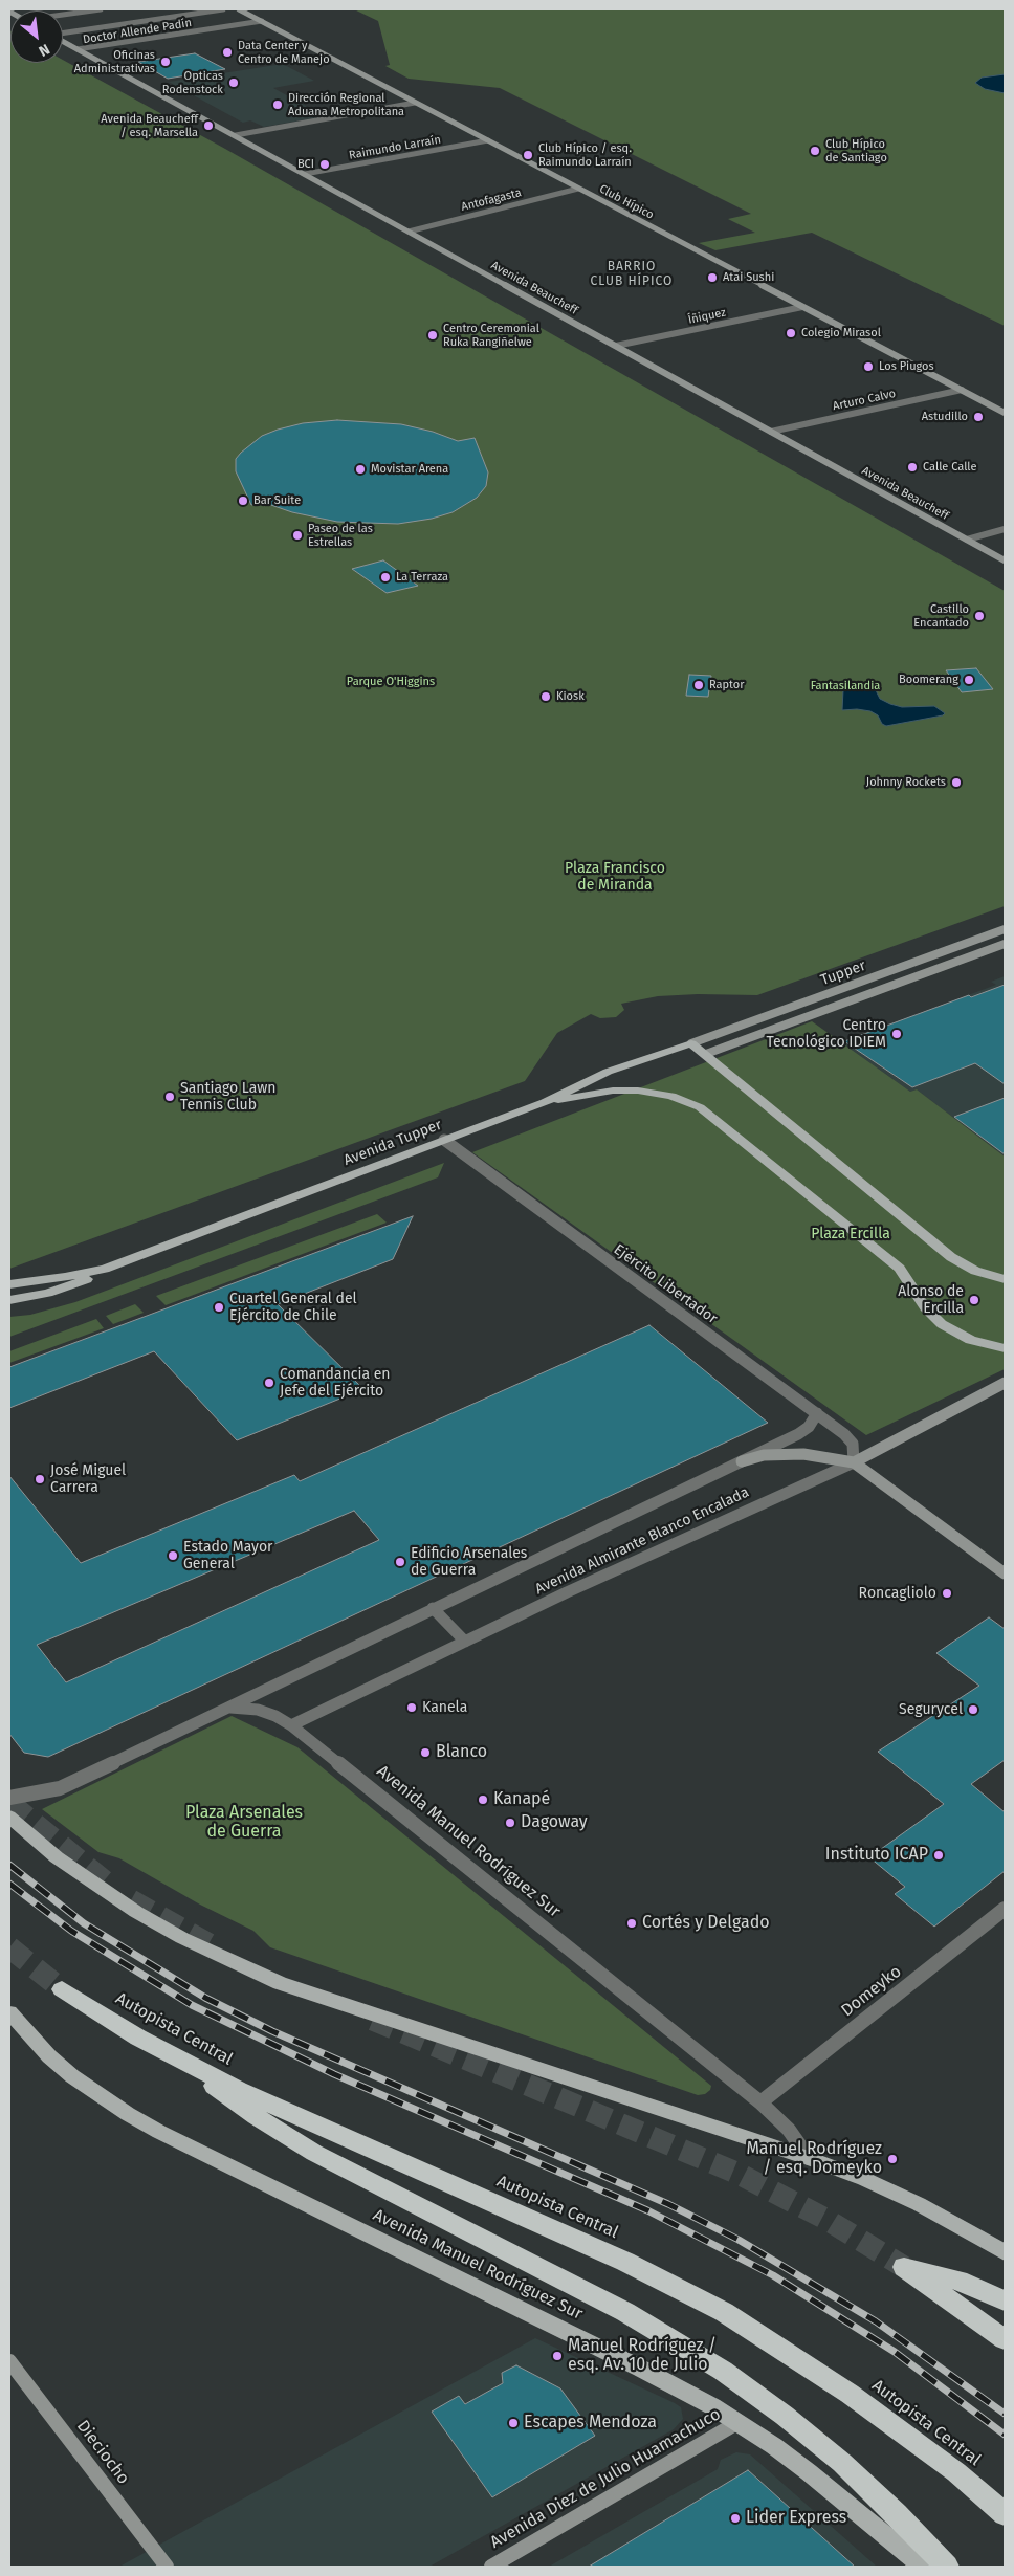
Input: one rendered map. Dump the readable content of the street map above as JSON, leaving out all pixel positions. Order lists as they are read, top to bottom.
{
  "streets": {
    "highway": ["Autopista Central"],
    "main road": [
      "Club Hípico",
      "Avenida Beaucheff",
      "Tupper",
      "Avenida Tupper",
      "Avenida Almirante Blanco Encalada",
      "Avenida Manuel Rodríguez Sur",
      "Dieciocho",
      "Avenida Diez de Julio Huamachuco"
    ],
    "street": [
      "Doctor Allende Padín",
      "Raimundo Larraín",
      "Antofagasta",
      "Íñiquez",
      "Arturo Calvo",
      "Ejército Libertador",
      "Domeyko"
    ]
  },
  "crossings": [
    ["Doctor Allende Padín", "Club Hípico"],
    ["Doctor Allende Padín", "Avenida Beaucheff"],
    ["Raimundo Larraín", "Club Hípico"],
    ["Raimundo Larraín", "Avenida Beaucheff"],
    ["Antofagasta", "Club Hípico"],
    ["Antofagasta", "Avenida Beaucheff"],
    ["Club Hípico", "Íñiquez"],
    ["Club Hípico", "Arturo Calvo"],
    ["Avenida Beaucheff", "Íñiquez"],
    ["Avenida Beaucheff", "Arturo Calvo"],
    ["Tupper", "Avenida Tupper"],
    ["Avenida Tupper", "Ejército Libertador"],
    ["Ejército Libertador", "Avenida Almirante Blanco Encalada"],
    ["Avenida Almirante Blanco Encalada", "Avenida Manuel Rodríguez Sur"],
    ["Avenida Manuel Rodríguez Sur", "Domeyko"],
    ["Avenida Manuel Rodríguez Sur", "Avenida Diez de Julio Huamachuco"]
  ],
  "districts": ["BARRIO CLUB HÍPICO"],
  "parks": [
    "Parque O'Higgins",
    "Fantasilandia",
    "Plaza Francisco de Miranda",
    "Plaza Ercilla",
    "Plaza Arsenales de Guerra"
  ],
  "places": [
    "Data Center y Centro de Manejo",
    "Oficinas Administrativas",
    "Opticas Rodenstock",
    "Dirección Regional Aduana Metropolitana",
    "Avenida Beaucheff / esq. Marsella",
    "Club Hípico de Santiago",
    "Club Hípico / esq. Raimundo Larraín",
    "BCI",
    "Atai Sushi",
    "Colegio Mirasol",
    "Centro Ceremonial Ruka Rangiñelwe",
    "Los Piugos",
    "Astudillo",
    "Calle Calle",
    "Movistar Arena",
    "Bar Suite",
    "Paseo de las Estrellas",
    "La Terraza",
    "Castillo Encantado",
    "Boomerang",
    "Raptor",
    "Kiosk",
    "Johnny Rockets",
    "Centro Tecnológico IDIEM",
    "Santiago Lawn Tennis Club",
    "Alonso de Ercilla",
    "Cuartel General del Ejército de Chile",
    "Comandancia en Jefe del Ejército",
    "José Miguel Carrera",
    "Estado Mayor General",
    "Edificio Arsenales de Guerra",
    "Roncagliolo",
    "Kanela",
    "Segurycel",
    "Blanco",
    "Kanapé",
    "Dagoway",
    "Instituto ICAP",
    "Cortés y Delgado",
    "Manuel Rodríguez / esq. Domeyko",
    "Manuel Rodríguez / esq. Av. 10 de Julio",
    "Escapes Mendoza",
    "Lider Express"
  ],
  "north": "bottom right"
}
